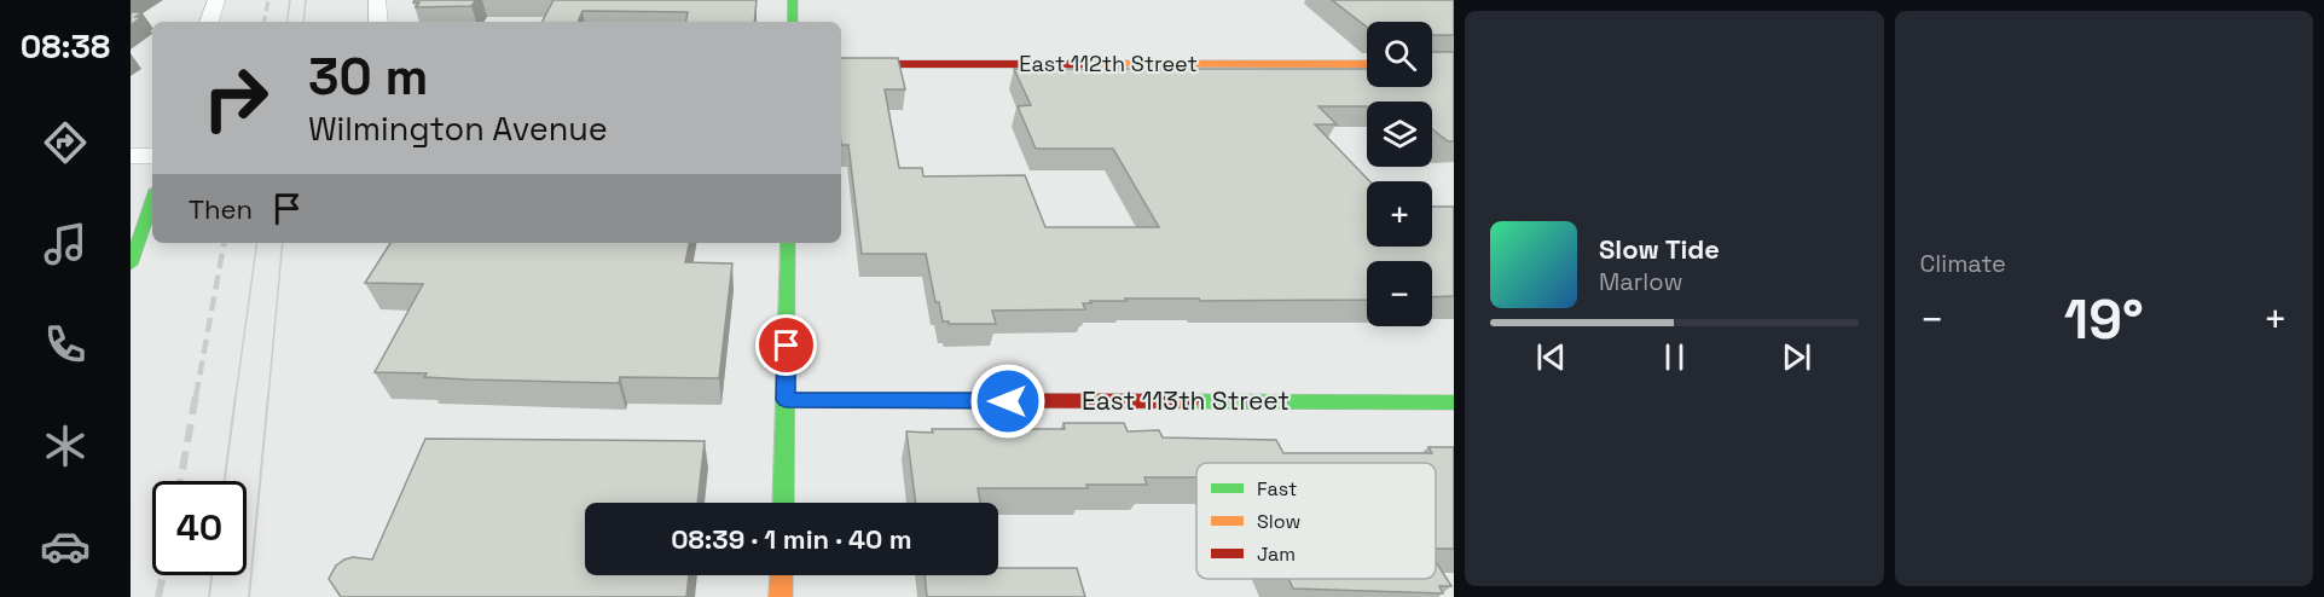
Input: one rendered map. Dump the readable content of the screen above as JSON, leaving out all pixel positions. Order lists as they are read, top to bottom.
{
  "streets": {
    "street": ["East 112th Street", "East 113th Street"]
  },
  "legend": ["Fast", "Slow", "Jam"],
  "page": {
    "tabs": "08:38",
    "tile": "Climate",
    "map_buttons": ["+", "−"],
    "turn": ["30 m", "Wilmington Avenue"],
    "then": "Then",
    "song": ["Slow Tide", "Marlow"],
    "heat": ["−", "19°", "+"],
    "limit": "40",
    "trip": "08:39 · 1 min · 40 m"
  }
}
